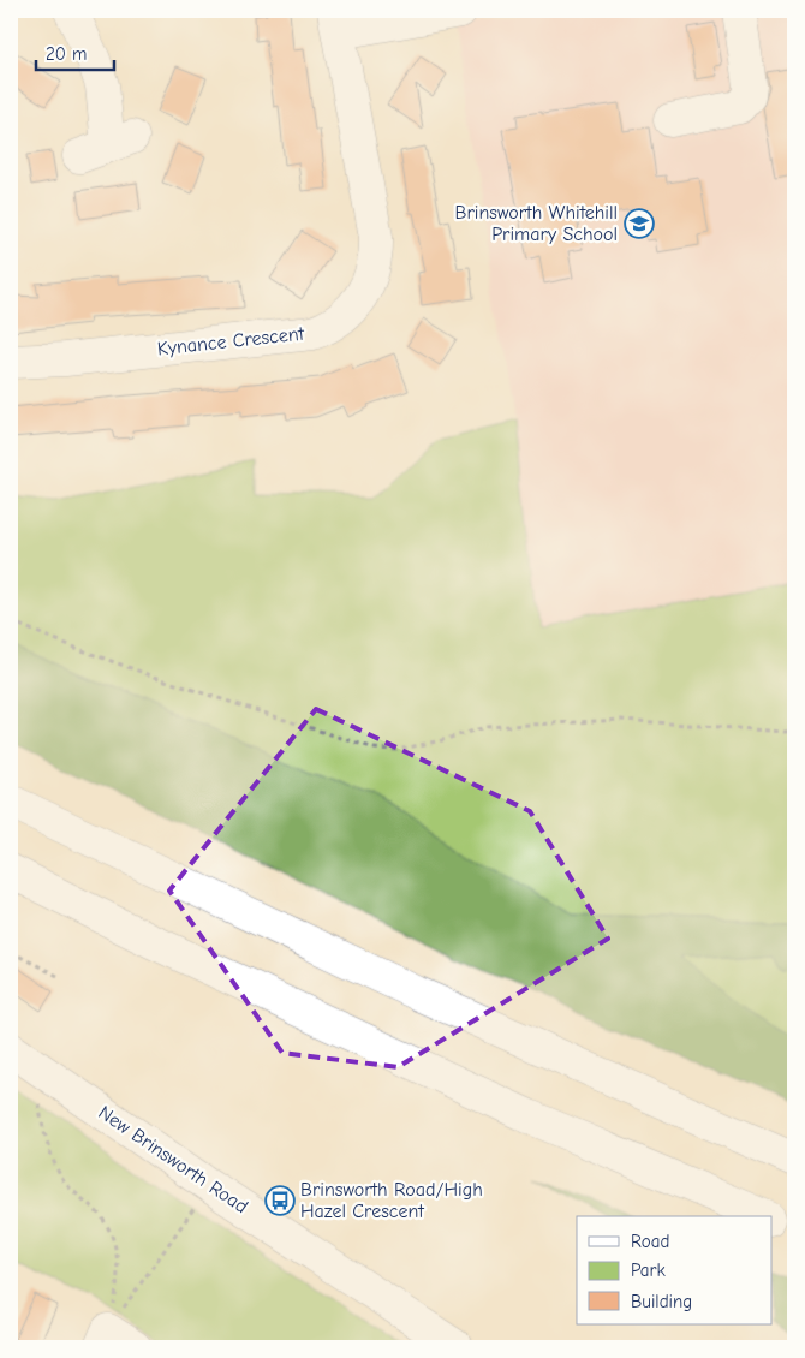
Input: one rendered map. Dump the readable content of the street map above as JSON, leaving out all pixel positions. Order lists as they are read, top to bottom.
{
  "streets": {
    "main road": ["Kynance Crescent", "New Brinsworth Road"]
  },
  "places": {
    "school or university": ["Brinsworth Whitehill Primary School"],
    "bus stop": ["Brinsworth Road/High Hazel Crescent"]
  },
  "legend": ["Road", "Park", "Building"],
  "scale_bar": "20 m"
}
